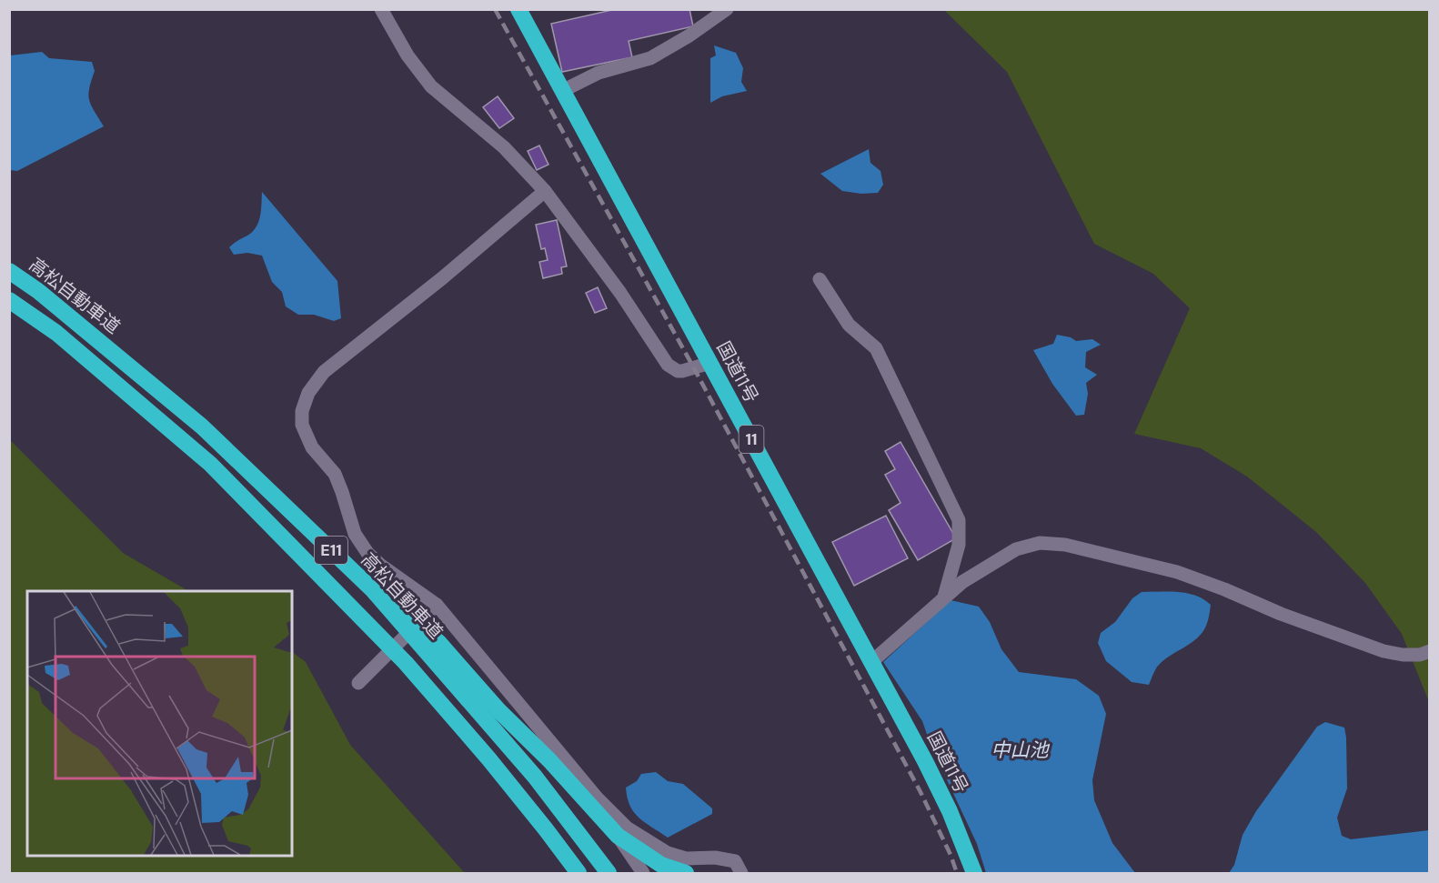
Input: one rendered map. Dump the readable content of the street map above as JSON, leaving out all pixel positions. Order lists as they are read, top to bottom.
{
  "streets": {
    "highway": [
      "高松自動車道",
      "国道11号",
      "11",
      "E11"
    ]
  },
  "water": ["中山池"]
}
